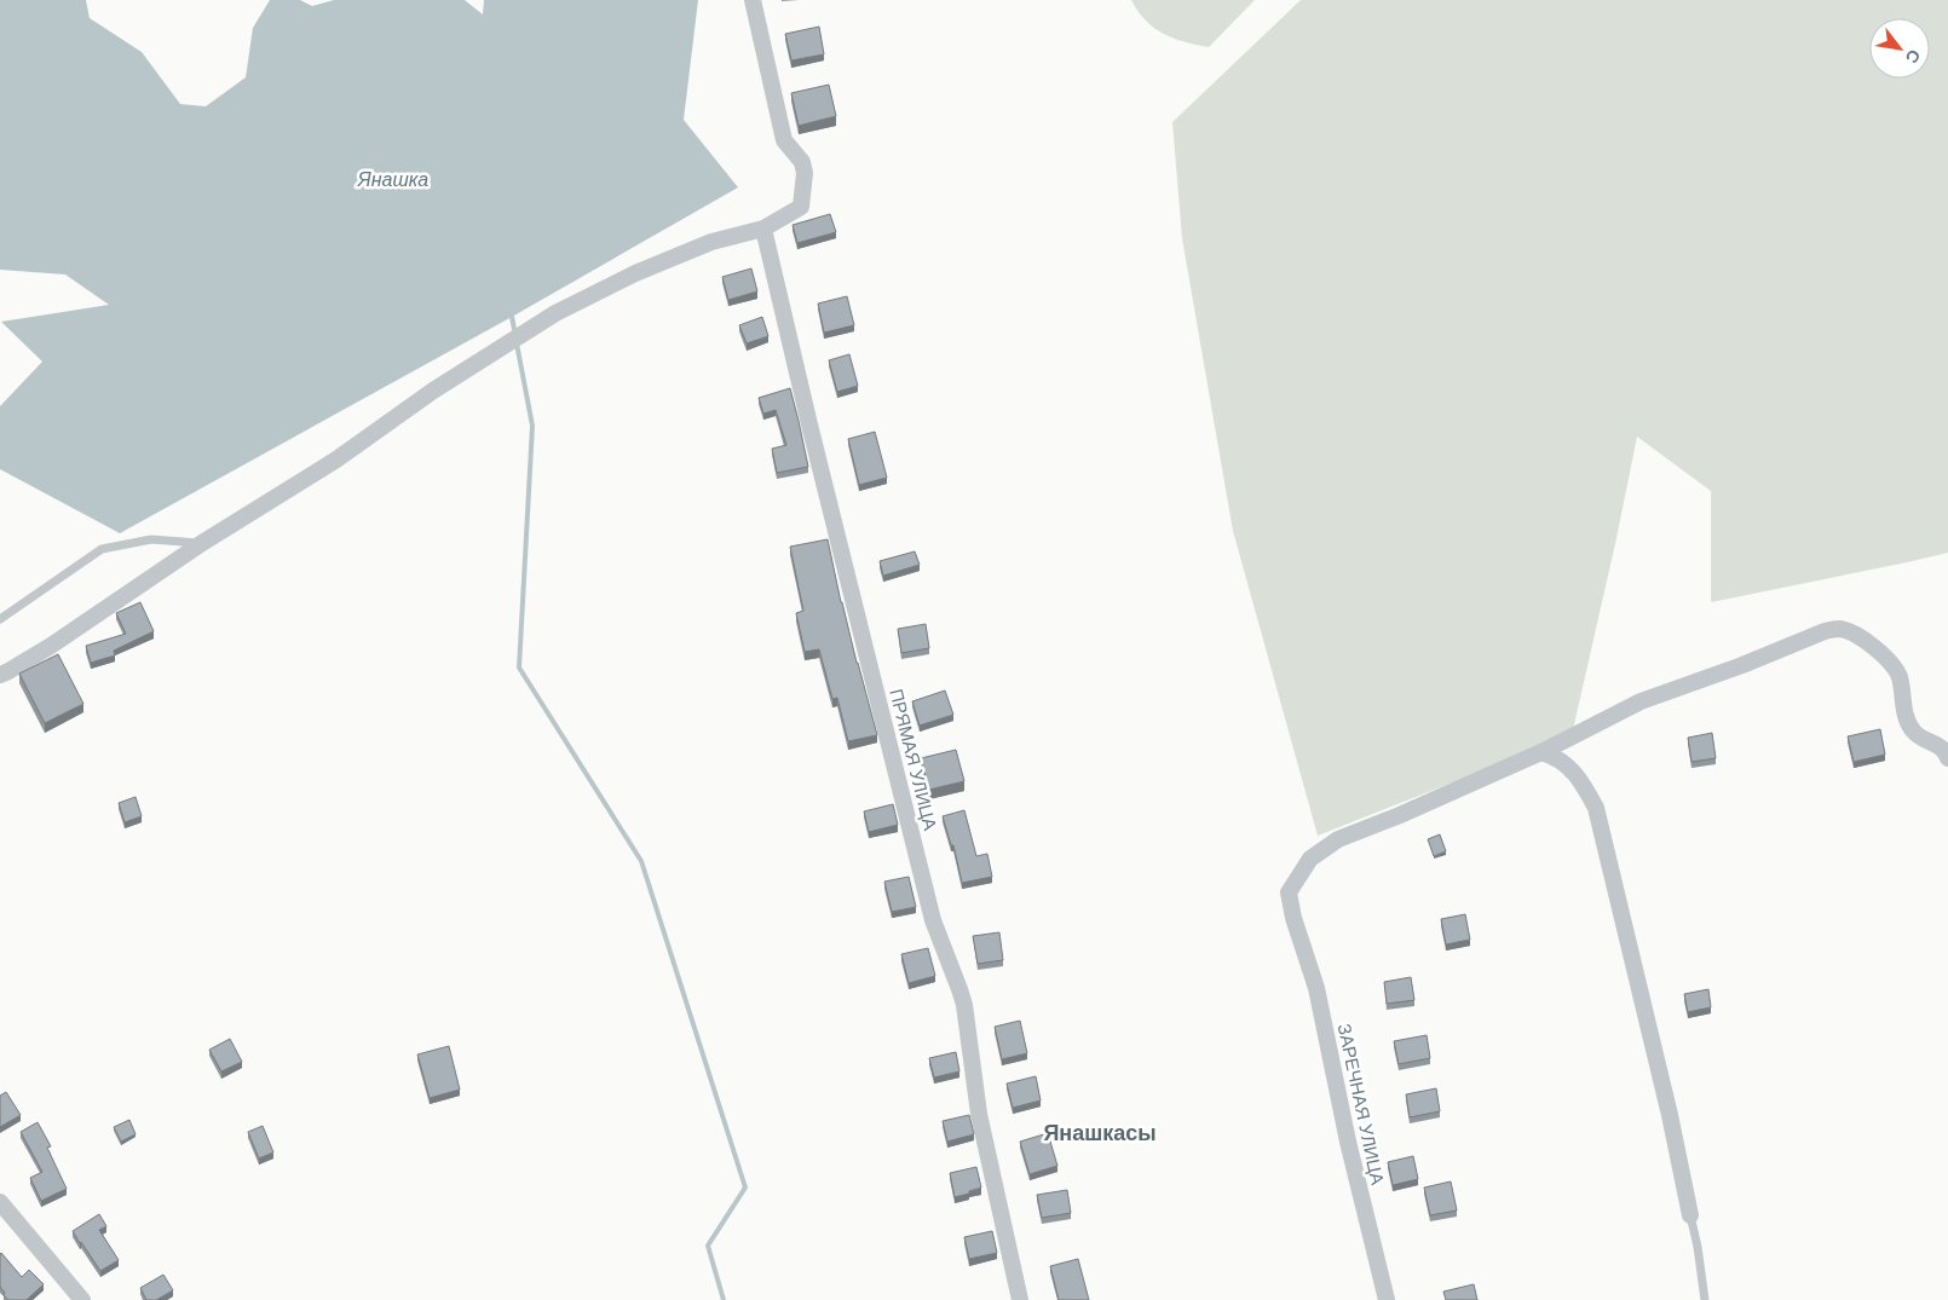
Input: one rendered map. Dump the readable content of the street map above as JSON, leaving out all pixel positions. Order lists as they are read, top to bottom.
{
  "streets": {
    "street": ["ПРЯМАЯ УЛИЦА", "ЗАРЕЧНАЯ УЛИЦА"]
  },
  "districts": ["Янашкасы"],
  "water": ["Янашка"],
  "north": "bottom right"
}
